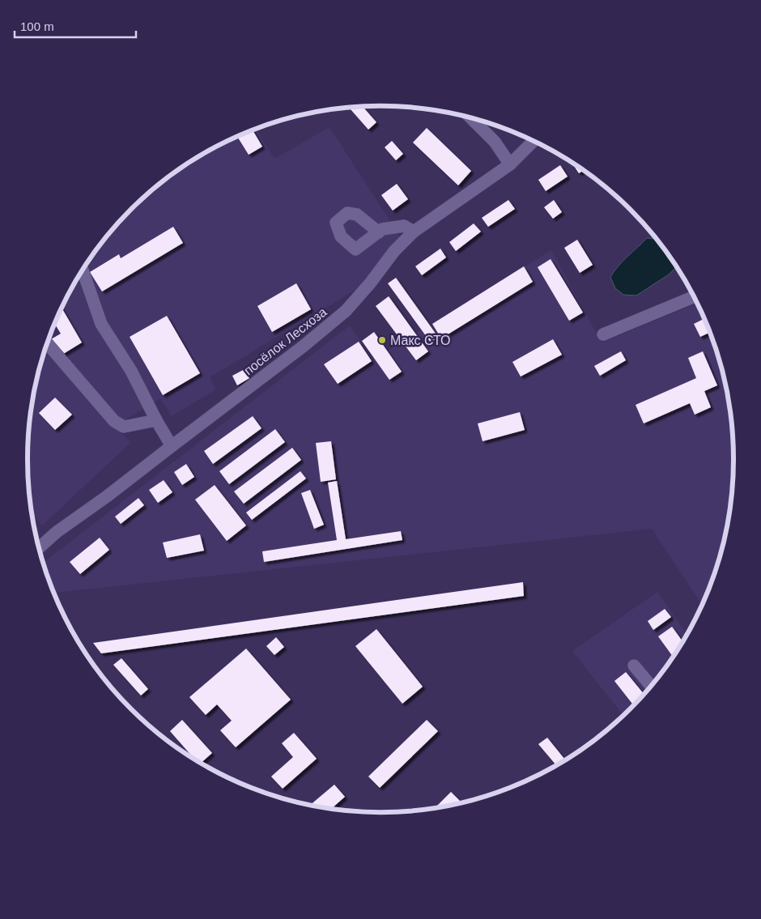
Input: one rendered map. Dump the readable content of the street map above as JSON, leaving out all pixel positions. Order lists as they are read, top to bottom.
{
  "streets": {
    "street": ["посёлок Лесхоза"]
  },
  "places": ["Макс СТО"],
  "scale_bar": "100 m"
}
